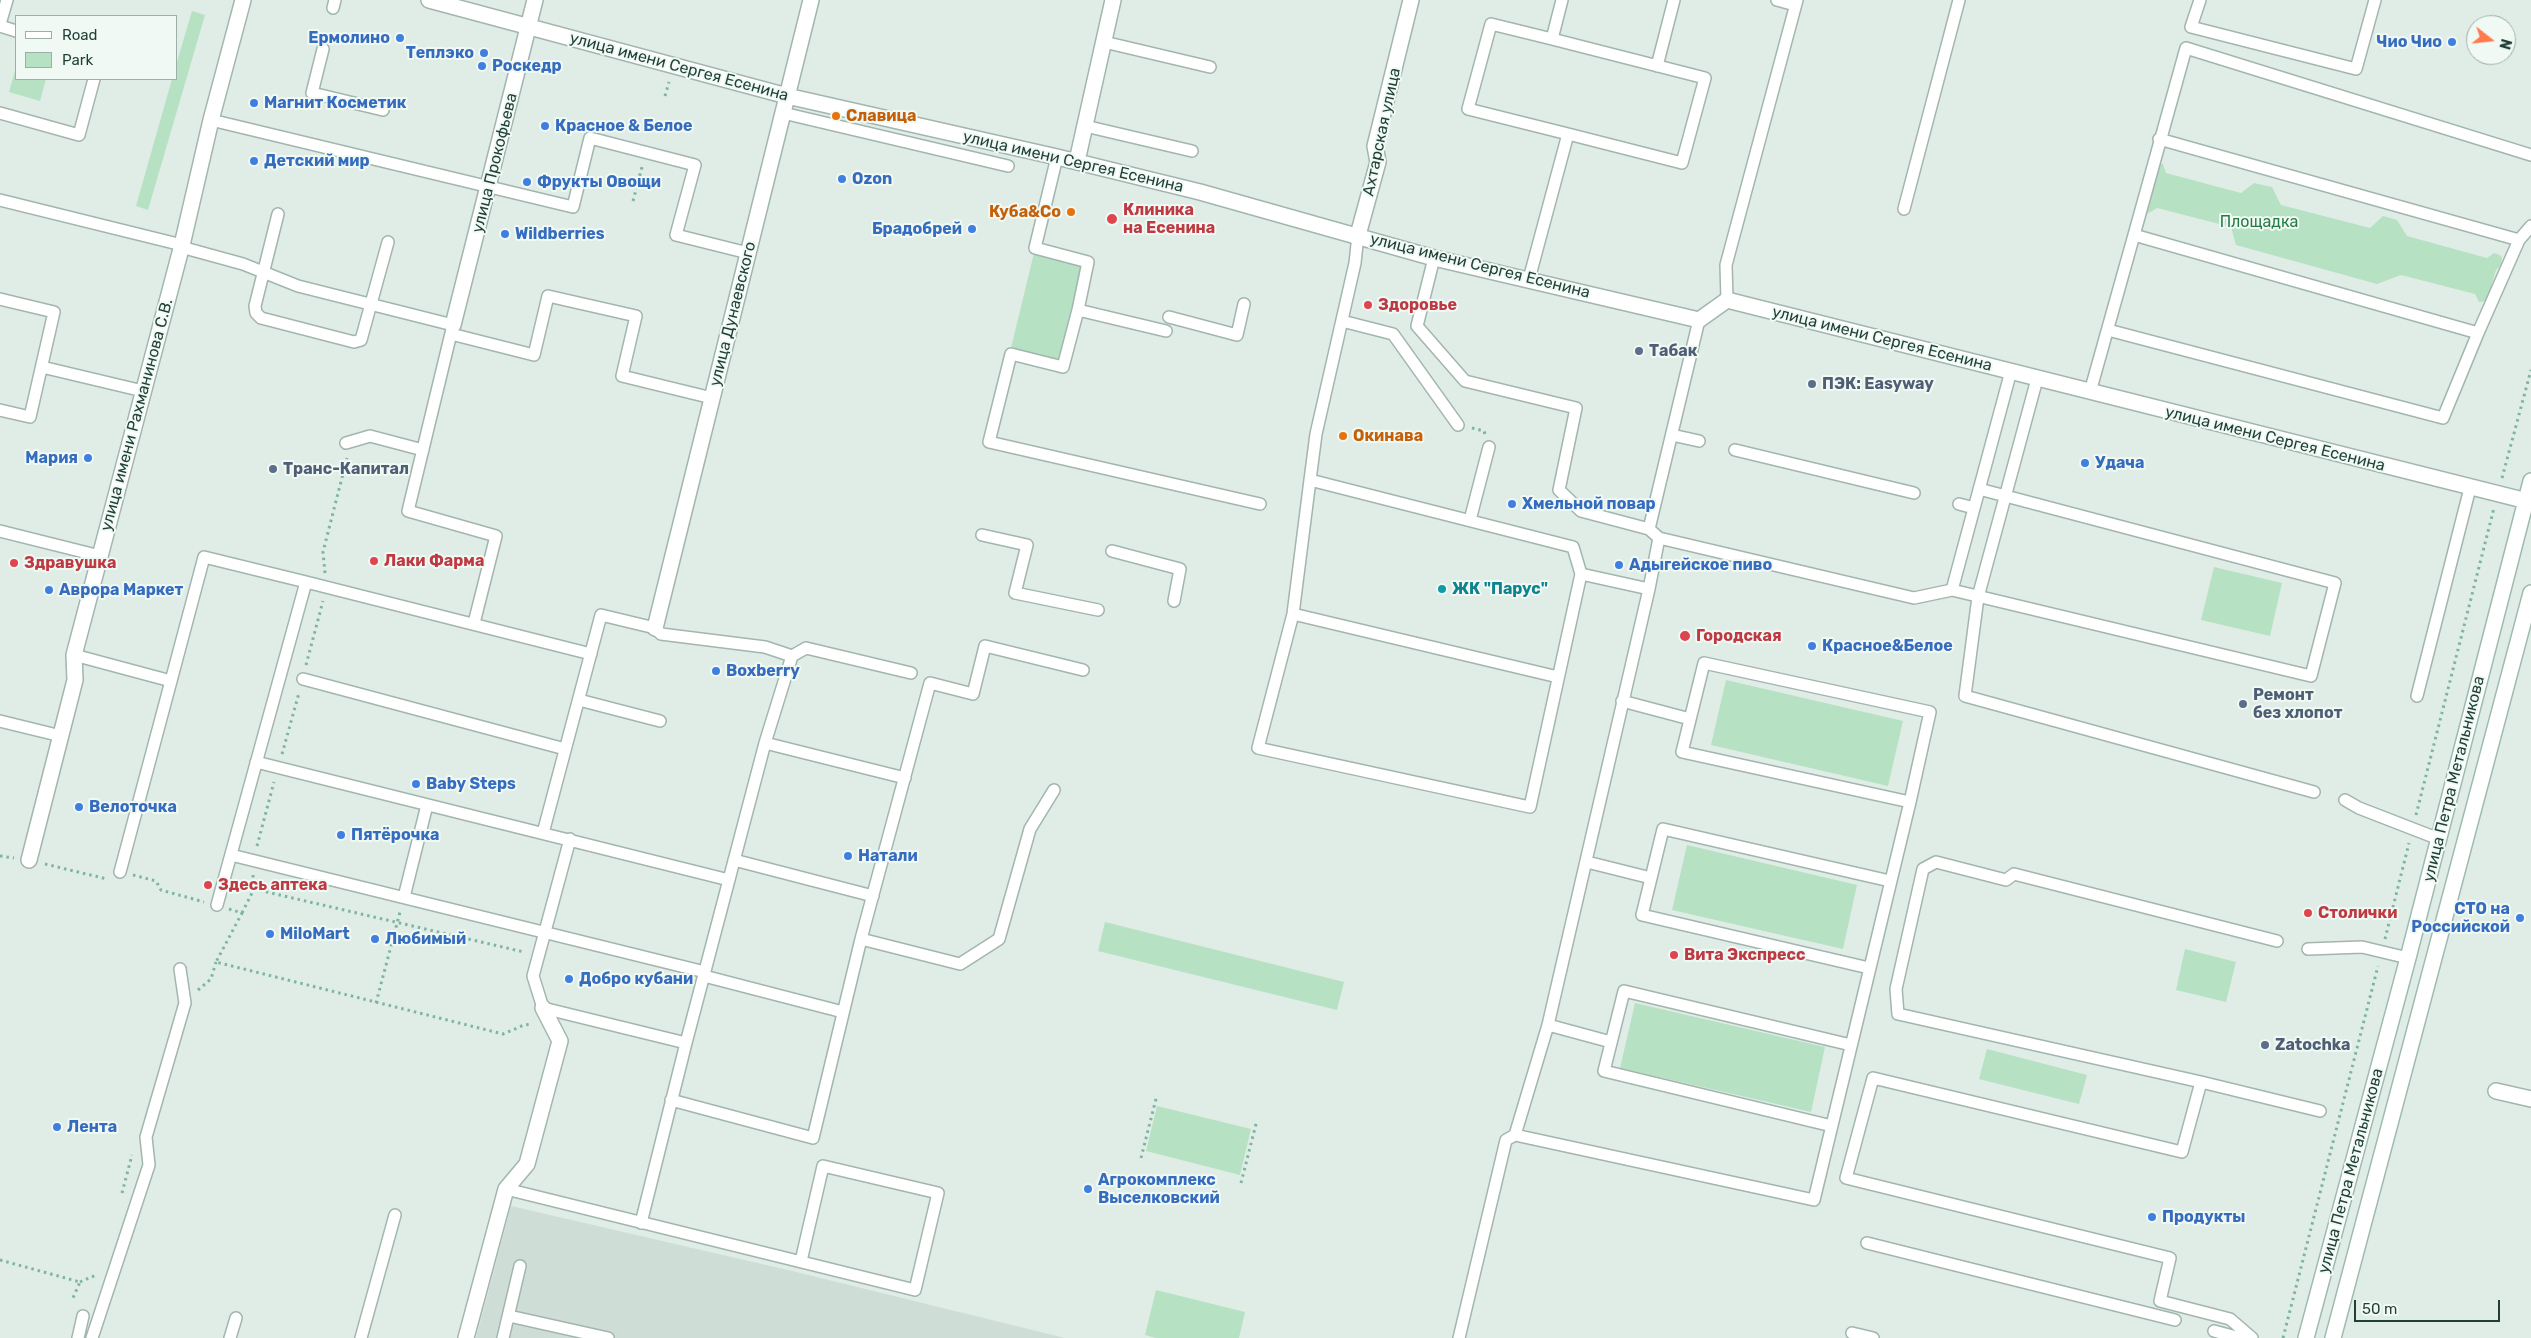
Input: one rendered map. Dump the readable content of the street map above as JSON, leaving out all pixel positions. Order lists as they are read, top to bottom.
{
  "streets": {
    "street": [
      "улица имени Сергея Есенина",
      "Ахтарская улица",
      "улица Прокофьева",
      "улица Дунаевского",
      "улица имени Рахманинова С.В.",
      "улица Петра Метальникова"
    ]
  },
  "crossings": [
    ["улица имени Сергея Есенина", "Ахтарская улица"],
    ["улица имени Сергея Есенина", "улица Прокофьева"],
    ["улица имени Сергея Есенина", "улица Дунаевского"],
    ["улица имени Сергея Есенина", "улица Петра Метальникова"]
  ],
  "parks": ["Площадка"],
  "places": [
    "Ермолино",
    "Чио Чио",
    "Теплэко",
    "Роскедр",
    "Магнит Косметик",
    "Славица",
    "Красное & Белое",
    "Детский мир",
    "Ozon",
    "Фрукты Овощи",
    "Куба&Co",
    "Клиника на Есенина",
    "Брадобрей",
    "Wildberries",
    "Здоровье",
    "Табак",
    "ПЭК: Easyway",
    "Окинава",
    "Мария",
    "Удача",
    "Транс-Капитал",
    "Хмельной повар",
    "Лаки Фарма",
    "Здравушка",
    "Адыгейское пиво",
    "ЖК \"Парус\"",
    "Аврора Маркет",
    "Городская",
    "Красное&Белое",
    "Boxberry",
    "Ремонт без хлопот",
    "Baby Steps",
    "Велоточка",
    "Пятёрочка",
    "Натали",
    "Здесь аптека",
    "Столички",
    "СТО на Российской",
    "MiloMart",
    "Любимый",
    "Вита Экспресс",
    "Добро кубани",
    "Zatochka",
    "Лента",
    "Агрокомплекс Выселковский",
    "Продукты"
  ],
  "legend": ["Road", "Park"],
  "scale_bar": "50 m",
  "north": "right"
}
